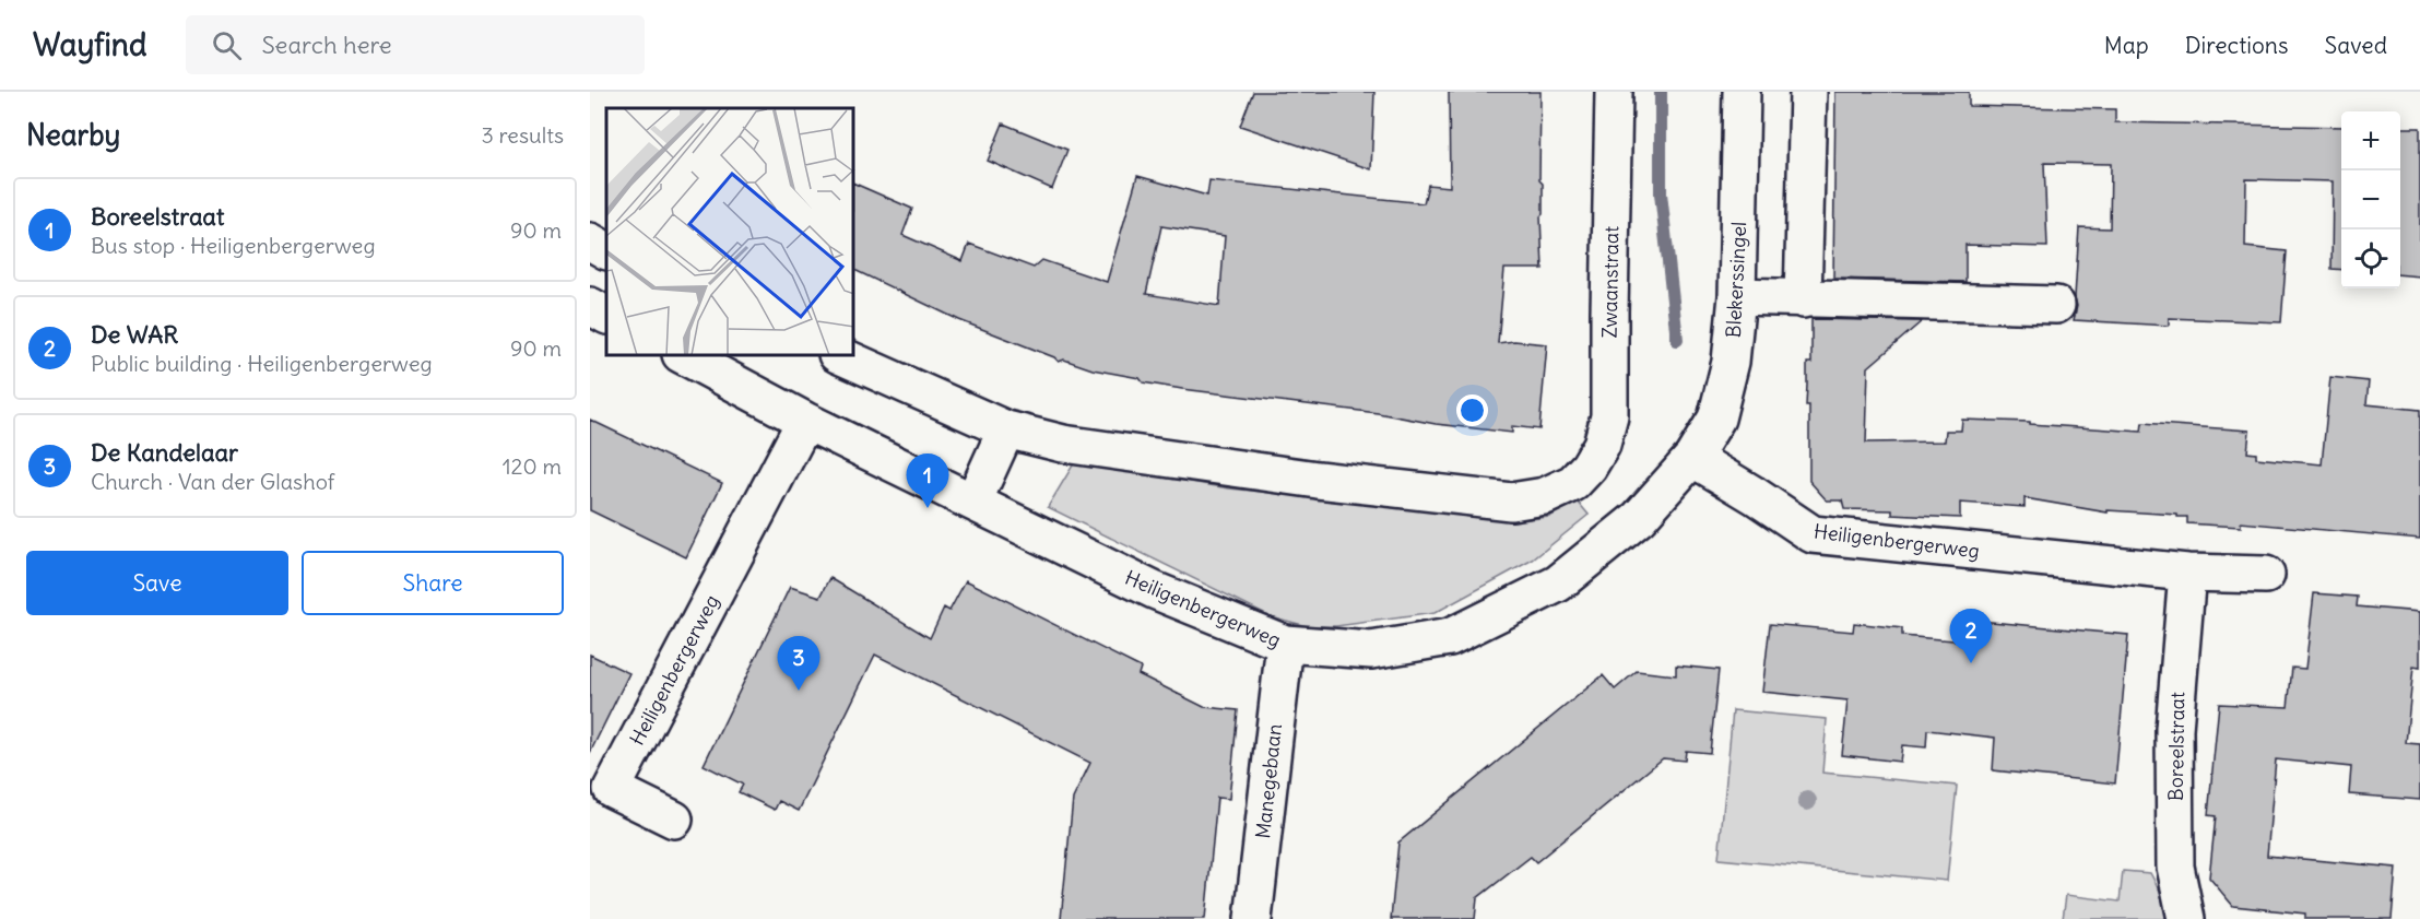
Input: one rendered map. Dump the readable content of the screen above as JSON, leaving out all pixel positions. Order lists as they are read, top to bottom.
{
  "streets": {
    "street": [
      "Blekerssingel",
      "Zwaanstraat",
      "Heiligenbergerweg",
      "Boreelstraat",
      "Manegebaan"
    ]
  },
  "crossings": [
    ["Blekerssingel", "Heiligenbergerweg"],
    ["Heiligenbergerweg", "Boreelstraat"],
    ["Heiligenbergerweg", "Manegebaan"]
  ],
  "page": {
    "header": "Wayfind",
    "search": "Search here",
    "nav": ["Map", "Directions", "Saved"],
    "heading": ["Nearby", "3 results"],
    "map_buttons": ["+", "−"],
    "list": [
      {
        "mark": "1",
        "name": "Boreelstraat",
        "note": "Bus stop · Heiligenbergerweg",
        "value": "90 m"
      },
      {
        "mark": "2",
        "name": "De WAR",
        "note": "Public building · Heiligenbergerweg",
        "value": "90 m"
      },
      {
        "mark": "3",
        "name": "De Kandelaar",
        "note": "Church · Van der Glashof",
        "value": "120 m"
      }
    ],
    "pins": ["1", "2", "3"],
    "buttons": ["Save", "Share"]
  }
}
